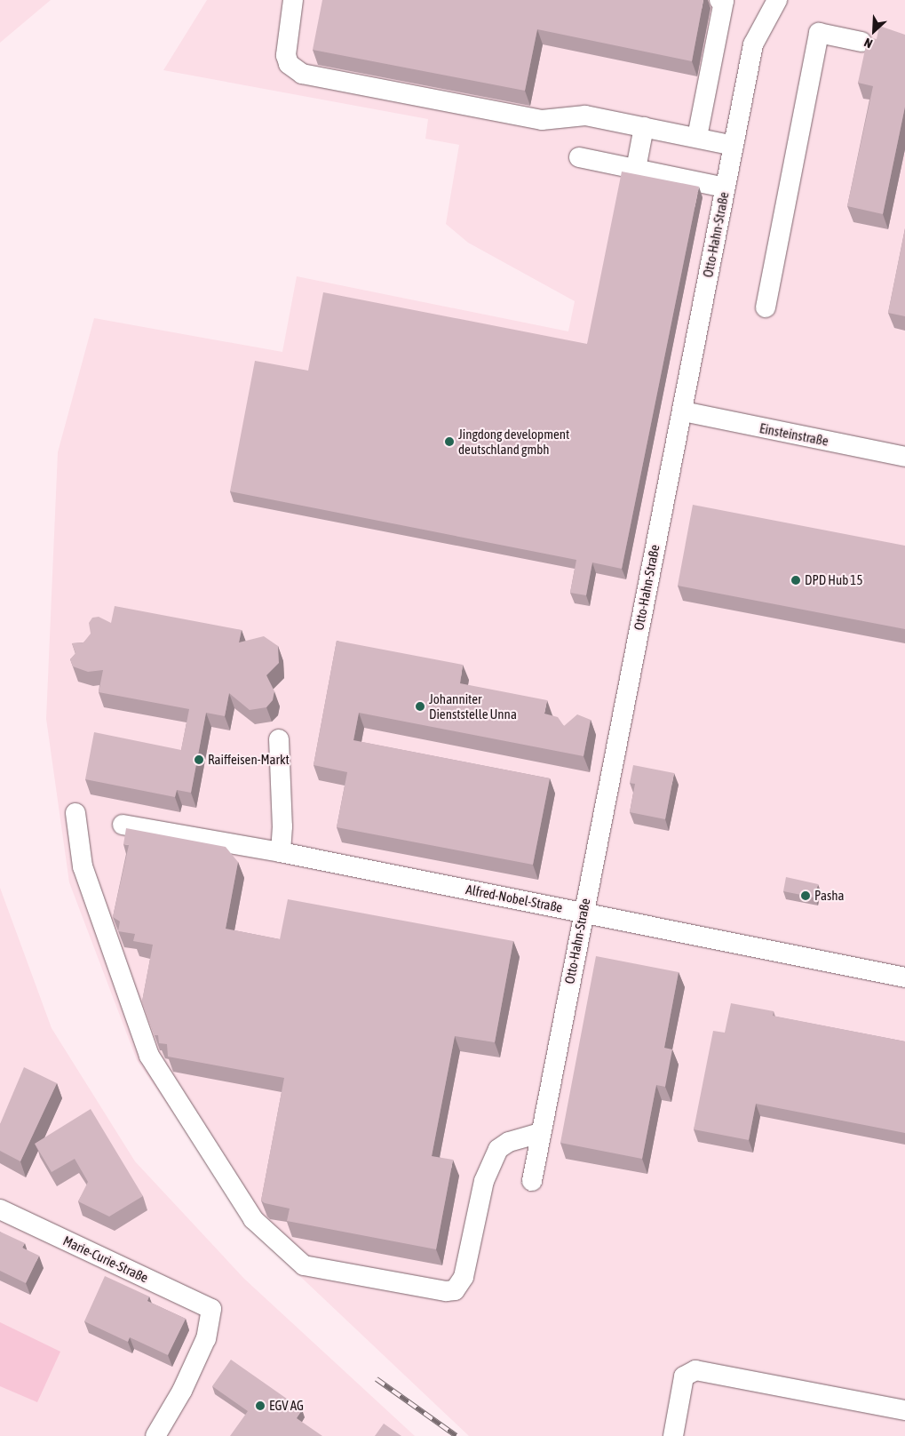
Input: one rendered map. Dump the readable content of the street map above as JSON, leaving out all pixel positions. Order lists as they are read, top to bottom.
{
  "streets": {
    "street": [
      "Otto-Hahn-Straße",
      "Einsteinstraße",
      "Alfred-Nobel-Straße",
      "Marie-Curie-Straße"
    ]
  },
  "crossings": [
    ["Otto-Hahn-Straße", "Einsteinstraße"],
    ["Otto-Hahn-Straße", "Alfred-Nobel-Straße"]
  ],
  "places": [
    "Jingdong development deutschland gmbh",
    "DPD Hub 15",
    "Johanniter Dienststelle Unna",
    "Raiffeisen-Markt",
    "Pasha",
    "EGV AG"
  ],
  "north": "bottom left"
}
